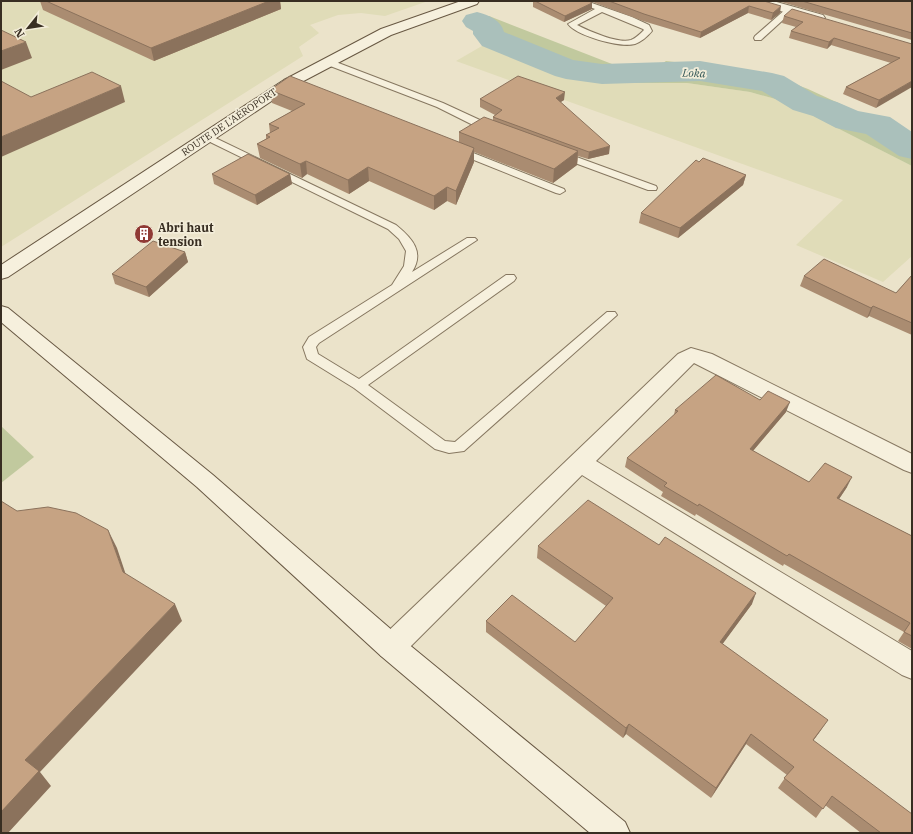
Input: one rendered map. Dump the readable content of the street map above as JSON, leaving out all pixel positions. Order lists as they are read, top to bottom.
{
  "streets": {
    "street": ["ROUTE DE L'AÉROPORT"]
  },
  "water": ["Loka"],
  "places": {
    "building": ["Abri haut tension"]
  },
  "north": "bottom left"
}
